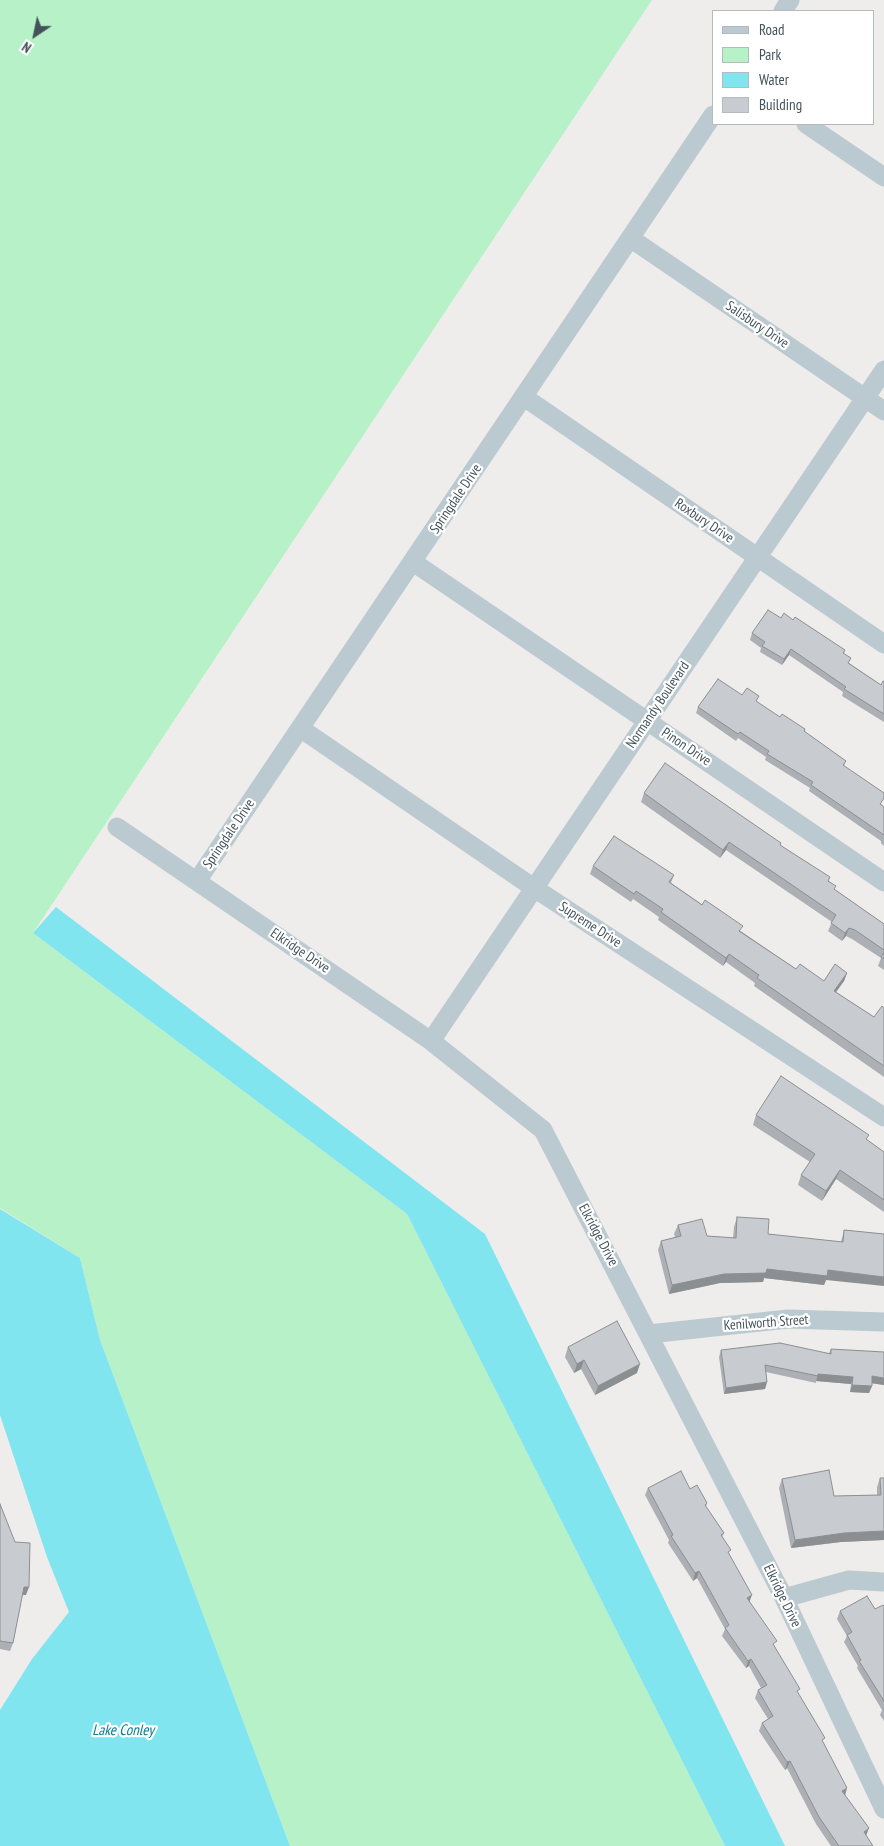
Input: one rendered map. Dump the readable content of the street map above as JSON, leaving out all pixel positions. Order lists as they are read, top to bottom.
{
  "streets": {
    "street": [
      "Salisbury Drive",
      "Springdale Drive",
      "Roxbury Drive",
      "Normandy Boulevard",
      "Pinon Drive",
      "Supreme Drive",
      "Elkridge Drive",
      "Kenilworth Street"
    ]
  },
  "crossings": [
    ["Salisbury Drive", "Springdale Drive"],
    ["Salisbury Drive", "Normandy Boulevard"],
    ["Springdale Drive", "Roxbury Drive"],
    ["Springdale Drive", "Pinon Drive"],
    ["Springdale Drive", "Supreme Drive"],
    ["Springdale Drive", "Elkridge Drive"],
    ["Roxbury Drive", "Normandy Boulevard"],
    ["Normandy Boulevard", "Pinon Drive"],
    ["Normandy Boulevard", "Supreme Drive"],
    ["Normandy Boulevard", "Elkridge Drive"],
    ["Elkridge Drive", "Kenilworth Street"]
  ],
  "water": ["Lake Conley"],
  "legend": [
    "Road",
    "Park",
    "Water",
    "Building"
  ],
  "north": "bottom left"
}
